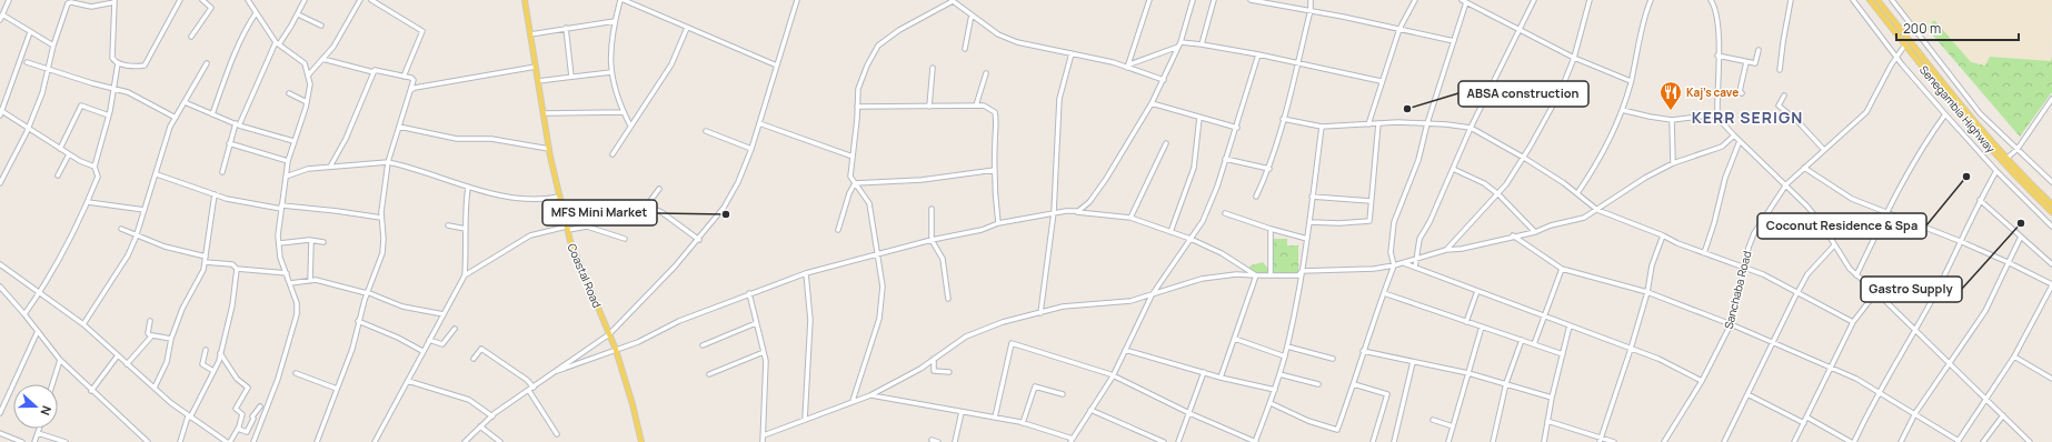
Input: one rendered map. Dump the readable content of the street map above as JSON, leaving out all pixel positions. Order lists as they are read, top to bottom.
{
  "streets": {
    "main road": ["Senegambia Highway", "Coastal Road"],
    "street": ["Sanchaba Road"]
  },
  "crossings": [
    ["Senegambia Highway", "Sanchaba Road"]
  ],
  "districts": ["KERR SERIGN"],
  "places": {
    "other": [
      "ABSA construction",
      "Coconut Residence & Spa",
      "MFS Mini Market",
      "Gastro Supply"
    ],
    "restaurant": ["Kaj's cave"]
  },
  "scale_bar": "200 m",
  "north": "right"
}
